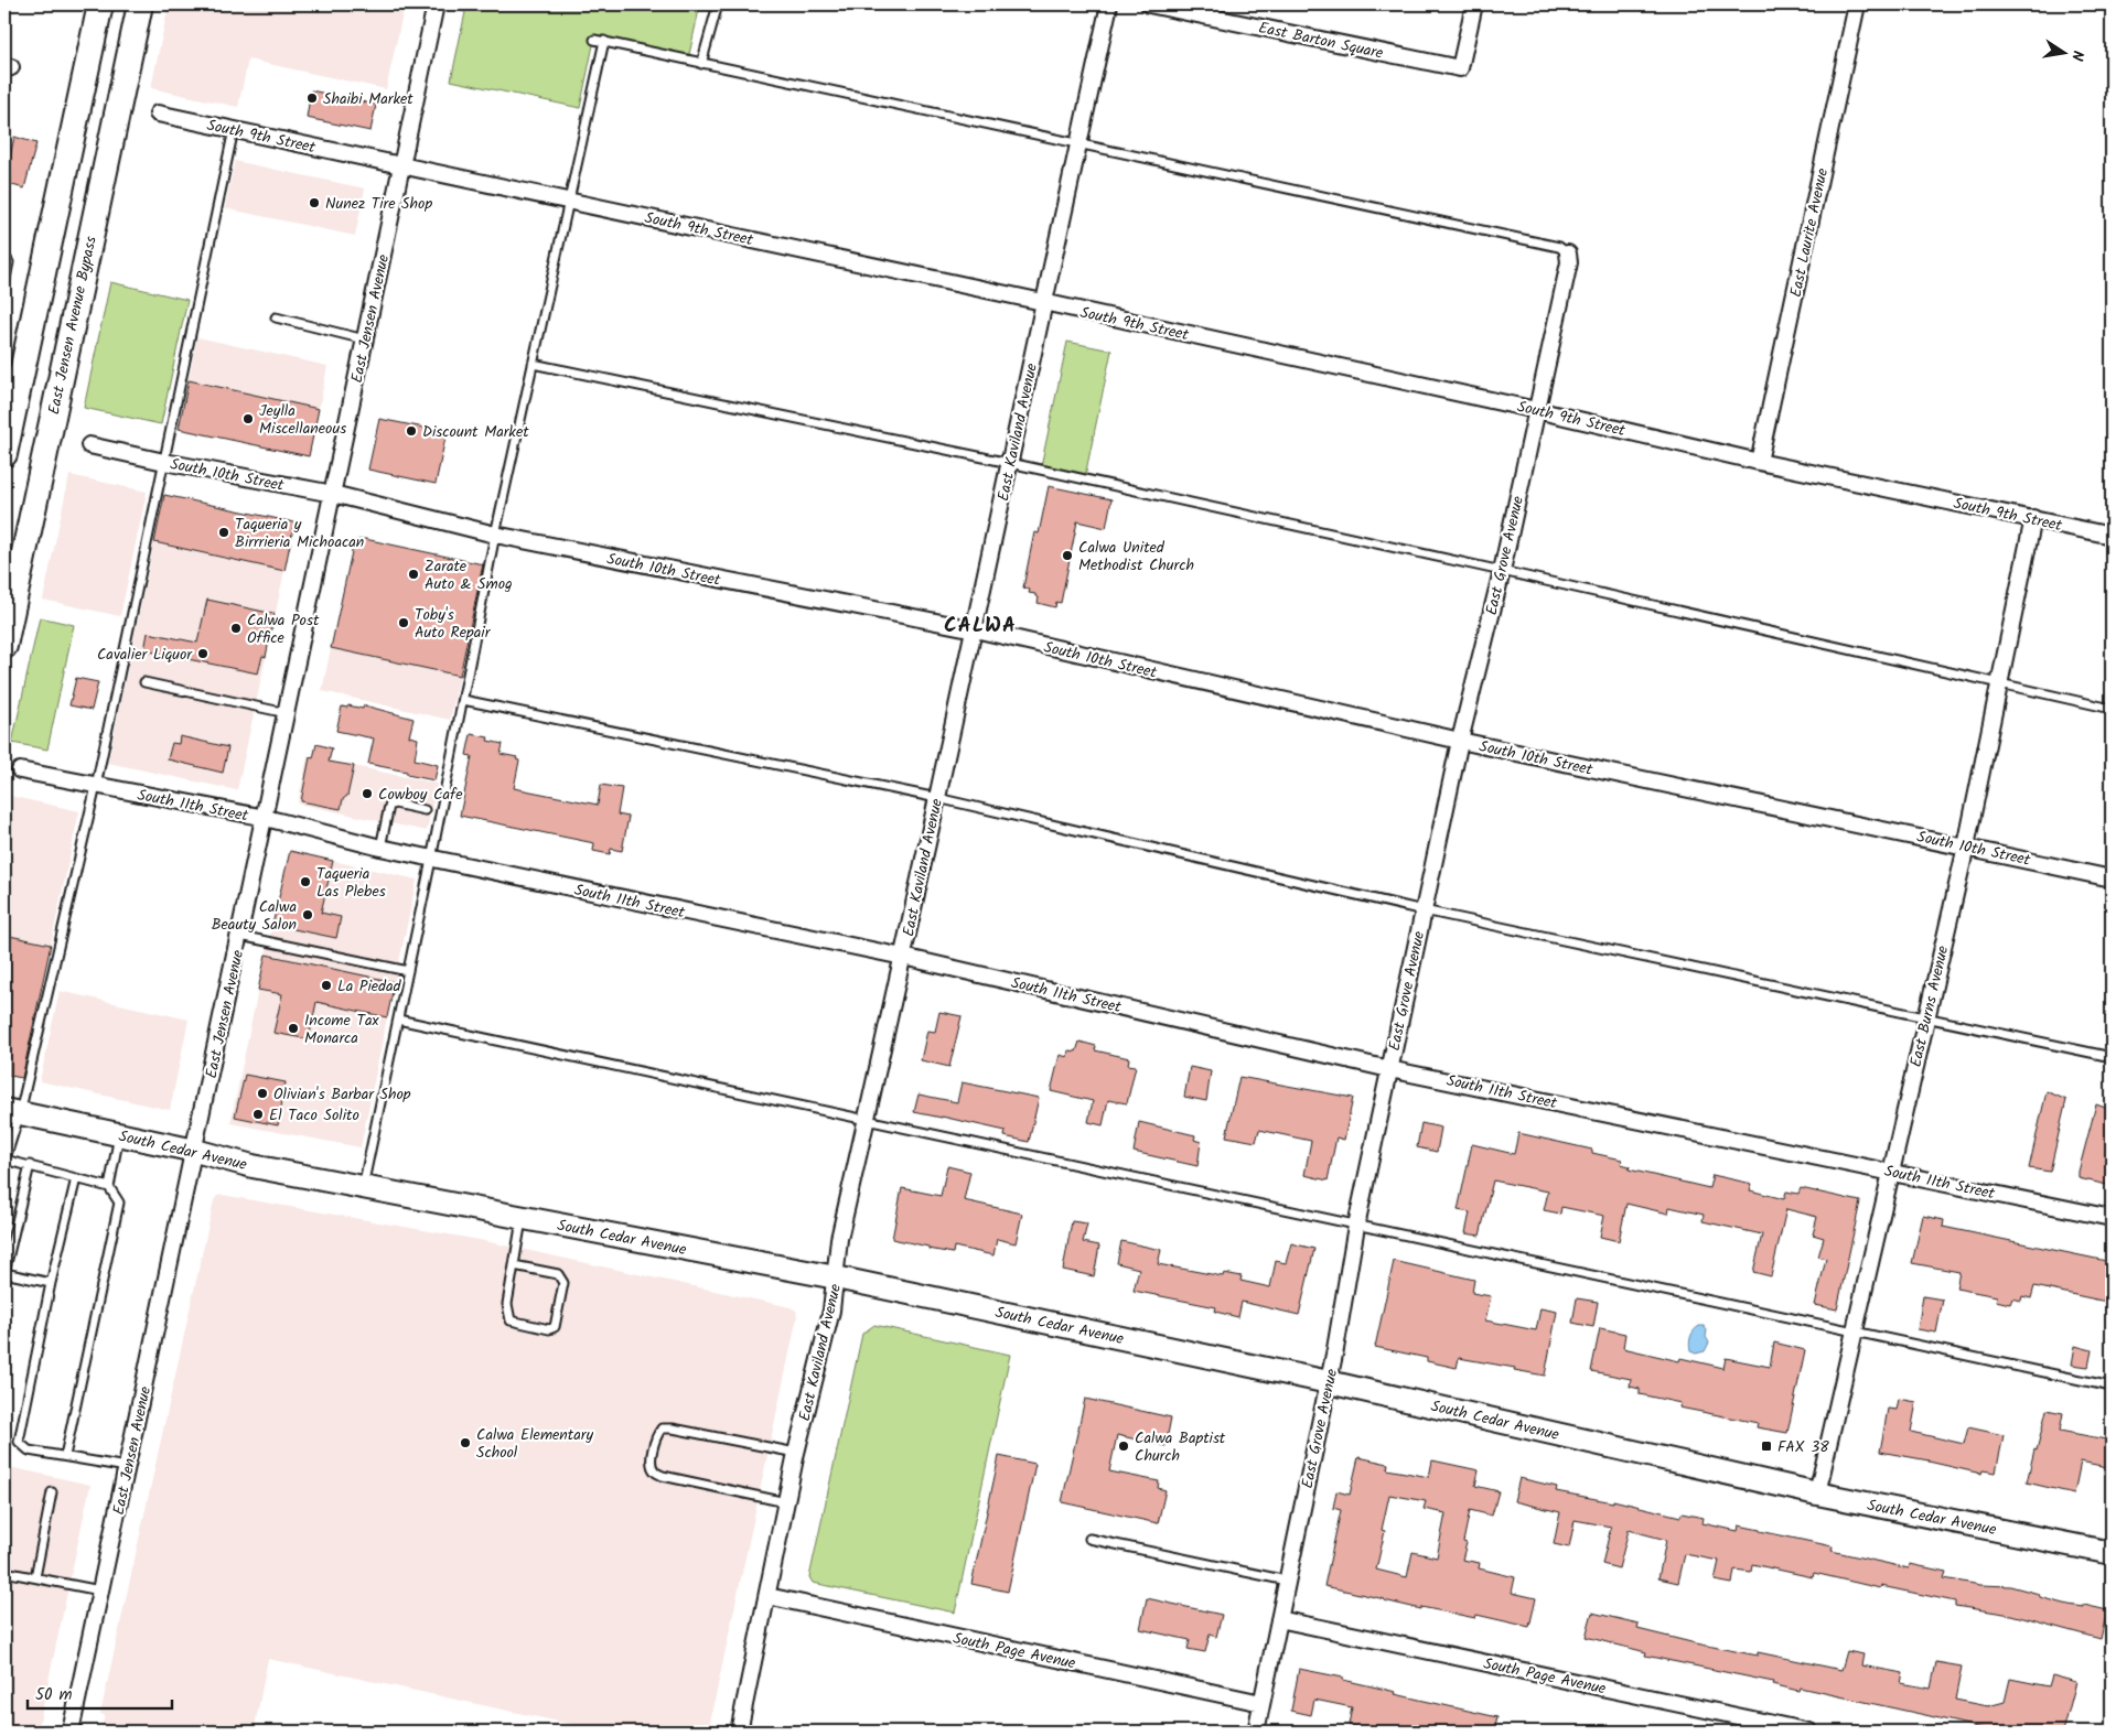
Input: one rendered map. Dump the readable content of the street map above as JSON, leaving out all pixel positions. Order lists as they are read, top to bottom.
{
  "streets": {
    "main road": ["East Jensen Avenue Bypass", "South Cedar Avenue"],
    "street": [
      "East Barton Square",
      "South 9th Street",
      "East Laurite Avenue",
      "East Jensen Avenue",
      "East Kaviland Avenue",
      "South 10th Street",
      "East Grove Avenue",
      "South 11th Street",
      "East Burns Avenue",
      "South Page Avenue"
    ]
  },
  "crossings": [
    ["South 9th Street", "East Laurite Avenue"],
    ["South 9th Street", "East Jensen Avenue"],
    ["South 9th Street", "East Kaviland Avenue"],
    ["South 9th Street", "East Grove Avenue"],
    ["South 9th Street", "East Burns Avenue"],
    ["East Jensen Avenue", "South 10th Street"],
    ["East Jensen Avenue", "South 11th Street"],
    ["East Jensen Avenue", "South Cedar Avenue"],
    ["East Kaviland Avenue", "South 10th Street"],
    ["East Kaviland Avenue", "South 11th Street"],
    ["East Kaviland Avenue", "South Cedar Avenue"],
    ["East Kaviland Avenue", "South Page Avenue"],
    ["South 10th Street", "East Grove Avenue"],
    ["South 10th Street", "East Burns Avenue"],
    ["East Grove Avenue", "South 11th Street"],
    ["East Grove Avenue", "South Cedar Avenue"],
    ["East Grove Avenue", "South Page Avenue"],
    ["South 11th Street", "East Burns Avenue"],
    ["East Burns Avenue", "South Cedar Avenue"]
  ],
  "districts": ["CALWA"],
  "places": {
    "other": [
      "Shaibi Market",
      "Nunez Tire Shop",
      "Jeylla Miscellaneous",
      "Discount Market",
      "Taqueria y Birrrieria Michoacan",
      "Calwa United Methodist Church",
      "Zarate Auto & Smog",
      "Toby's Auto Repair",
      "Calwa Post Office",
      "Cavalier Liquor",
      "Cowboy Cafe",
      "Taqueria Las Plebes",
      "Calwa Beauty Salon",
      "La Piedad",
      "Income Tax Monarca",
      "Olivian's Barbar Shop",
      "El Taco Solito",
      "Calwa Elementary School",
      "Calwa Baptist Church"
    ],
    "transit": ["FAX 38"]
  },
  "scale_bar": "50 m",
  "north": "right"
}
